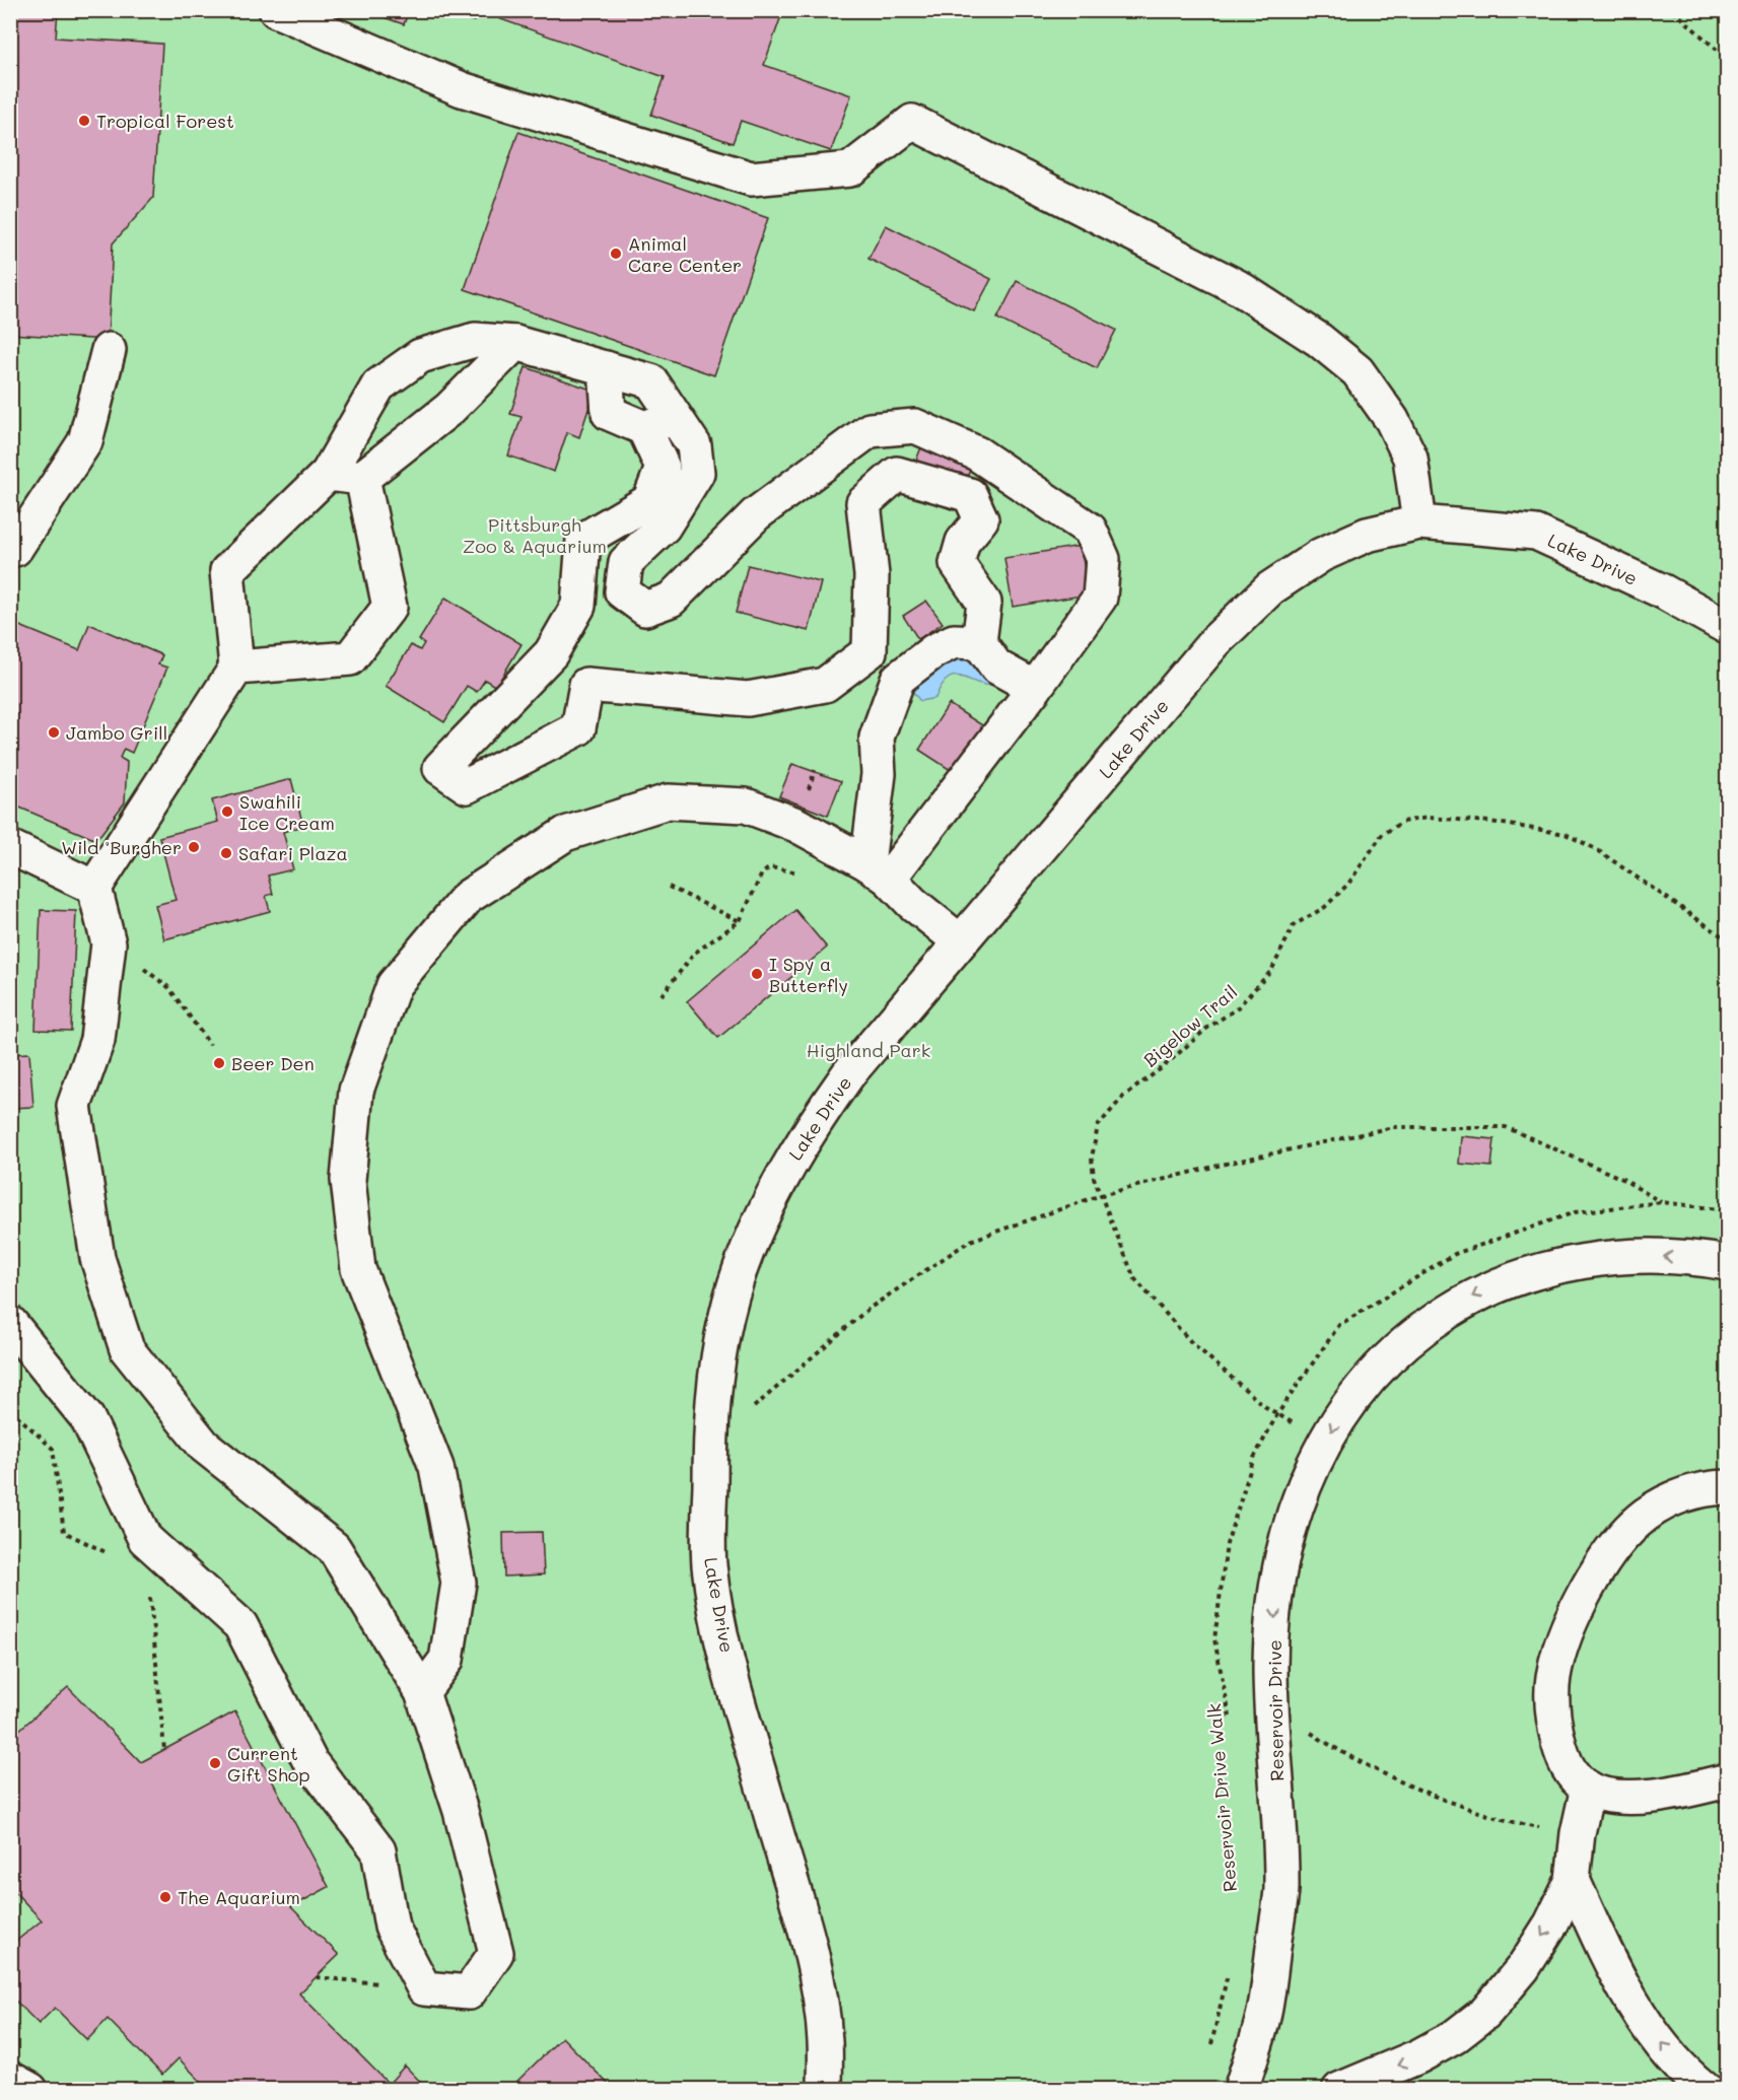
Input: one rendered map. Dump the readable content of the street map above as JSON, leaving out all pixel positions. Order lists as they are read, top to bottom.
{
  "streets": {
    "street": ["Lake Drive", "Reservoir Drive"],
    "path": ["Bigelow Trail", "Reservoir Drive Walk"]
  },
  "crossings": [
    ["Bigelow Trail", "Reservoir Drive"],
    ["Bigelow Trail", "Reservoir Drive Walk"]
  ],
  "one_way": ["Reservoir Drive"],
  "parks": ["Pittsburgh Zoo & Aquarium", "Highland Park"],
  "places": [
    "Tropical Forest",
    "Animal Care Center",
    "Jambo Grill",
    "Swahili Ice Cream",
    "Wild ’Burgher",
    "Safari Plaza",
    "I Spy a Butterfly",
    "Beer Den",
    "Current Gift Shop",
    "The Aquarium"
  ]
}
